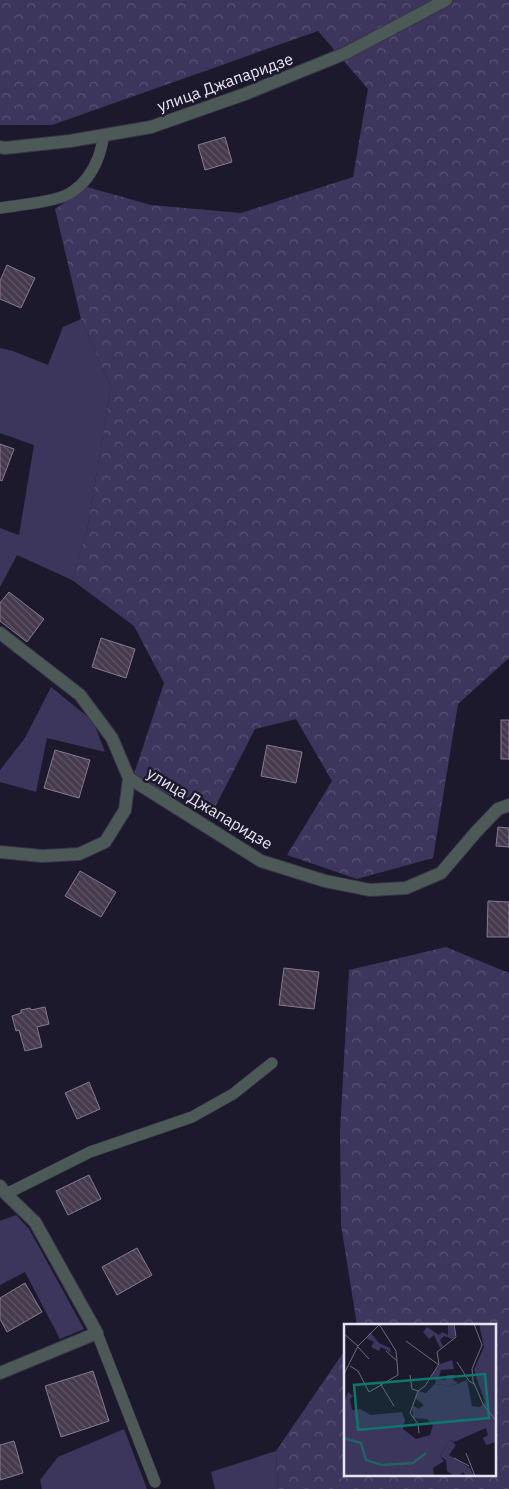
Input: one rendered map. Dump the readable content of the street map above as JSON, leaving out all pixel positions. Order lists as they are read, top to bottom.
{
  "streets": {
    "street": ["улица Джапаридзе"]
  }
}
